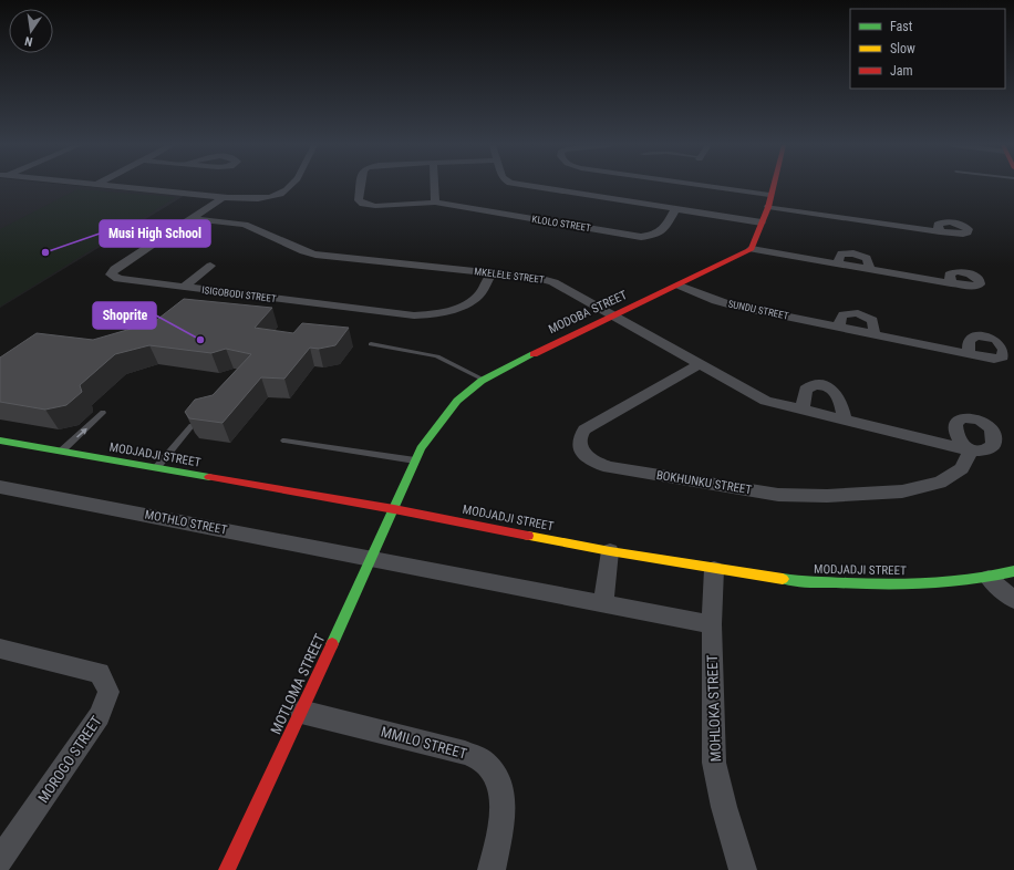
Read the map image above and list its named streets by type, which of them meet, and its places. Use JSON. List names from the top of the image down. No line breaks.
{"streets":{"street":["KLOLO STREET","MKELELE STREET","ISIGOBODI STREET","SUNDU STREET","MODOBA STREET","MODJADJI STREET","BOKHUNKU STREET","MOTHLO STREET","MOTLOMA STREET","MOHLOKA STREET","MMILO STREET","MOROGO STREET"]},"crossings":[["MKELELE STREET","ISIGOBODI STREET"],["MKELELE STREET","MODOBA STREET"],["MKELELE STREET","BOKHUNKU STREET"],["SUNDU STREET","MODOBA STREET"],["MODOBA STREET","MODJADJI STREET"],["MODOBA STREET","MOTLOMA STREET"],["MODJADJI STREET","MOTLOMA STREET"],["MODJADJI STREET","MOHLOKA STREET"],["MOTHLO STREET","MOTLOMA STREET"],["MOTHLO STREET","MOHLOKA STREET"],["MOTLOMA STREET","MMILO STREET"]],"places":["Musi High School","Shoprite"],"legend":["Fast","Slow","Jam"],"north":"bottom"}
